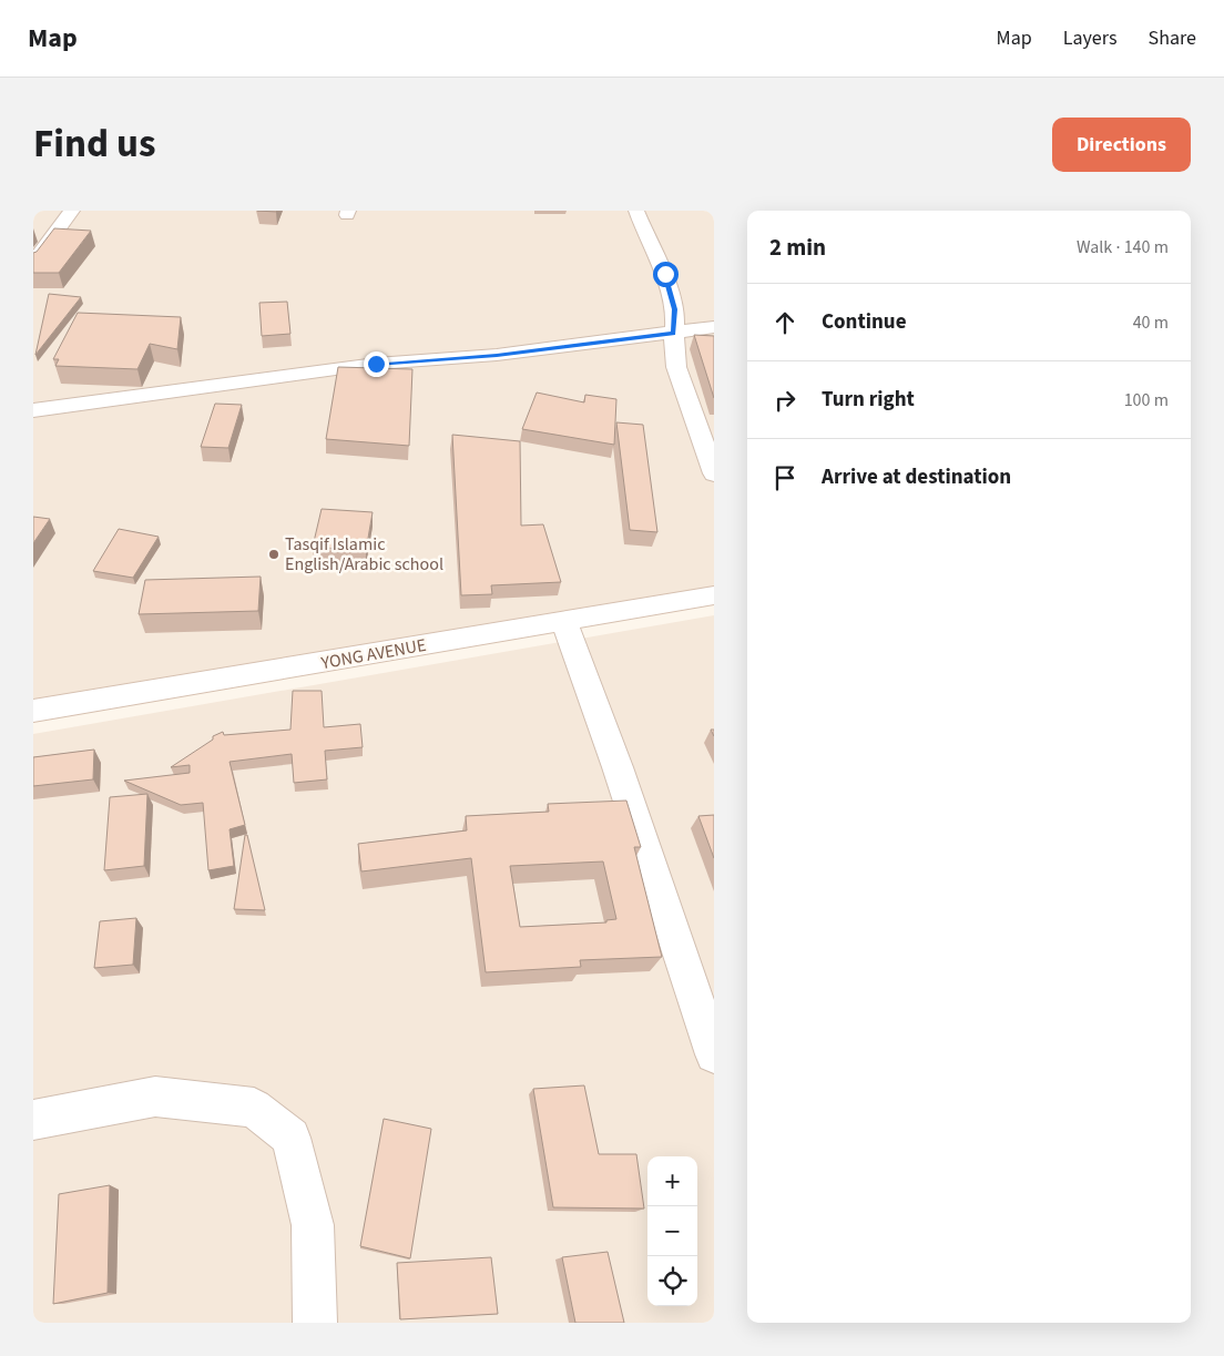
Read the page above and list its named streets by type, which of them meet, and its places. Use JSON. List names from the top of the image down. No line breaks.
{"streets":{"street":["YONG AVENUE"]},"places":["Tasqif Islamic English/Arabic school"],"page":{"header":"Map","nav":["Map","Layers","Share"],"title":"Find us","buttons":"Directions","heading":["2 min","Walk · 140 m"],"list":[["Continue","40 m"],["Turn right","100 m"],"Arrive at destination"],"map_buttons":["+","−"]}}
